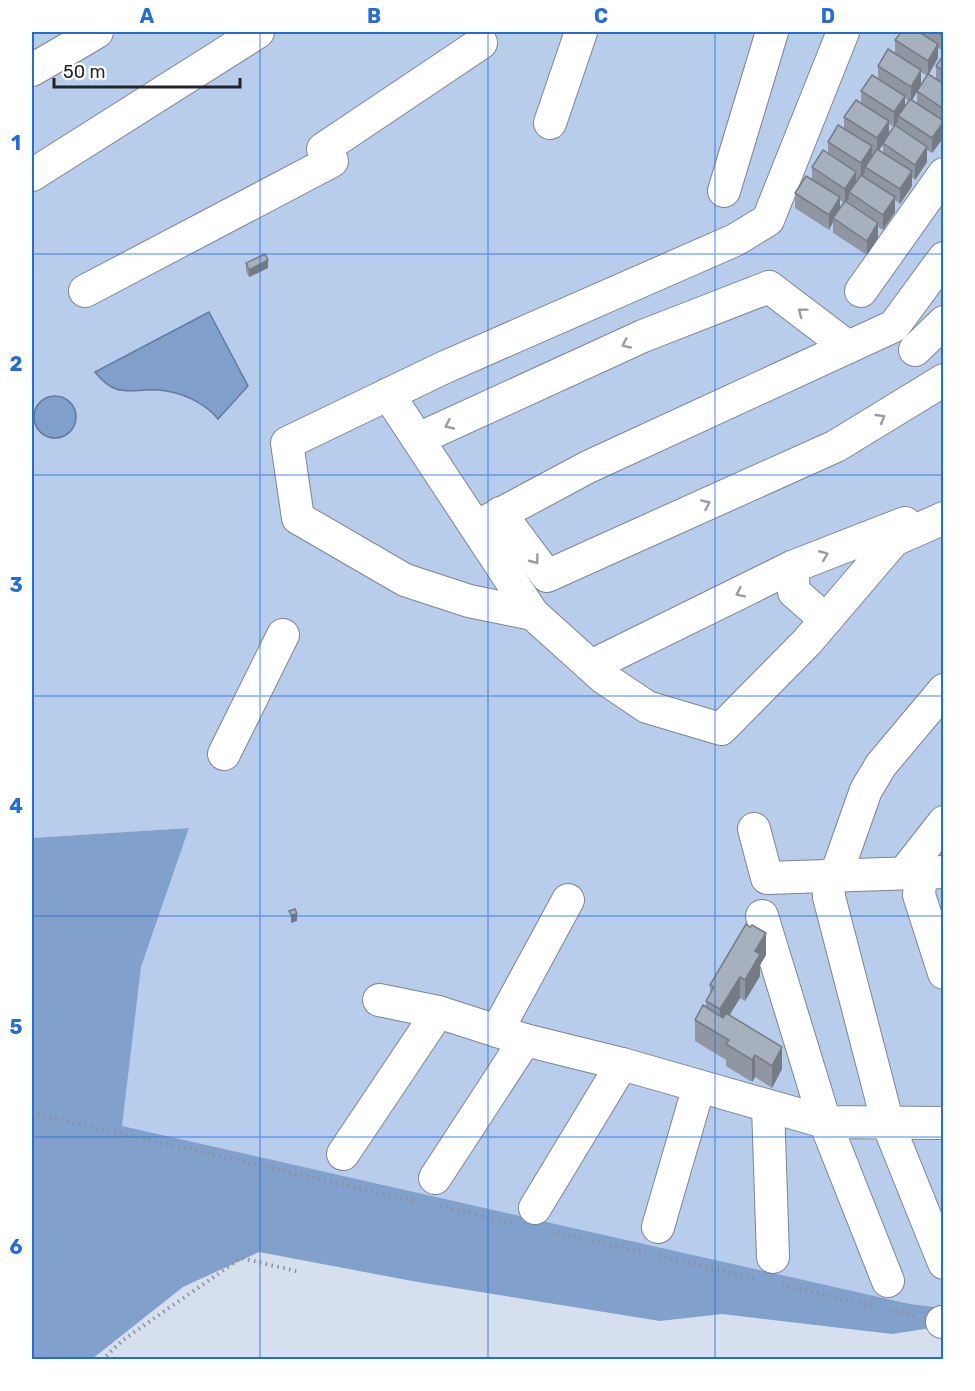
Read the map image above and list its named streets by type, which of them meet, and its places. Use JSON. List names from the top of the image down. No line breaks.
{"scale_bar":"50 m","grid":{"columns":["A","B","C","D"],"rows":["1","2","3","4","5","6"]}}
